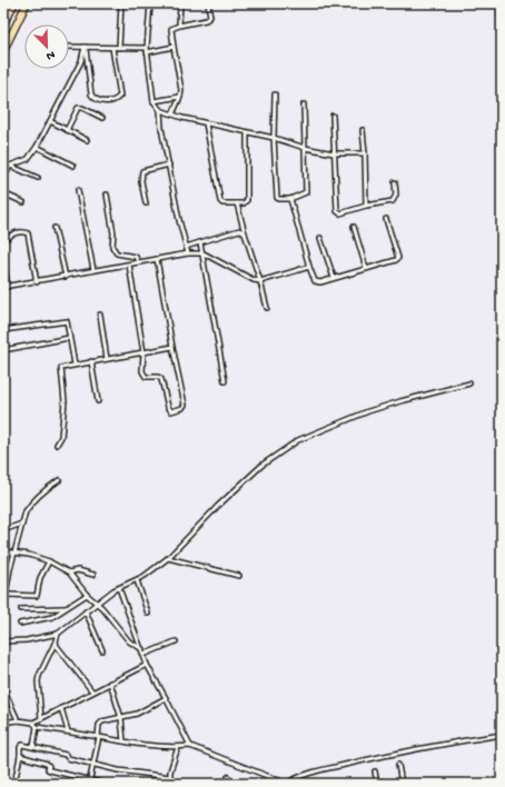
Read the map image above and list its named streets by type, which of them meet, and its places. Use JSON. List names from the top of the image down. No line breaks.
{"north":"bottom right"}
